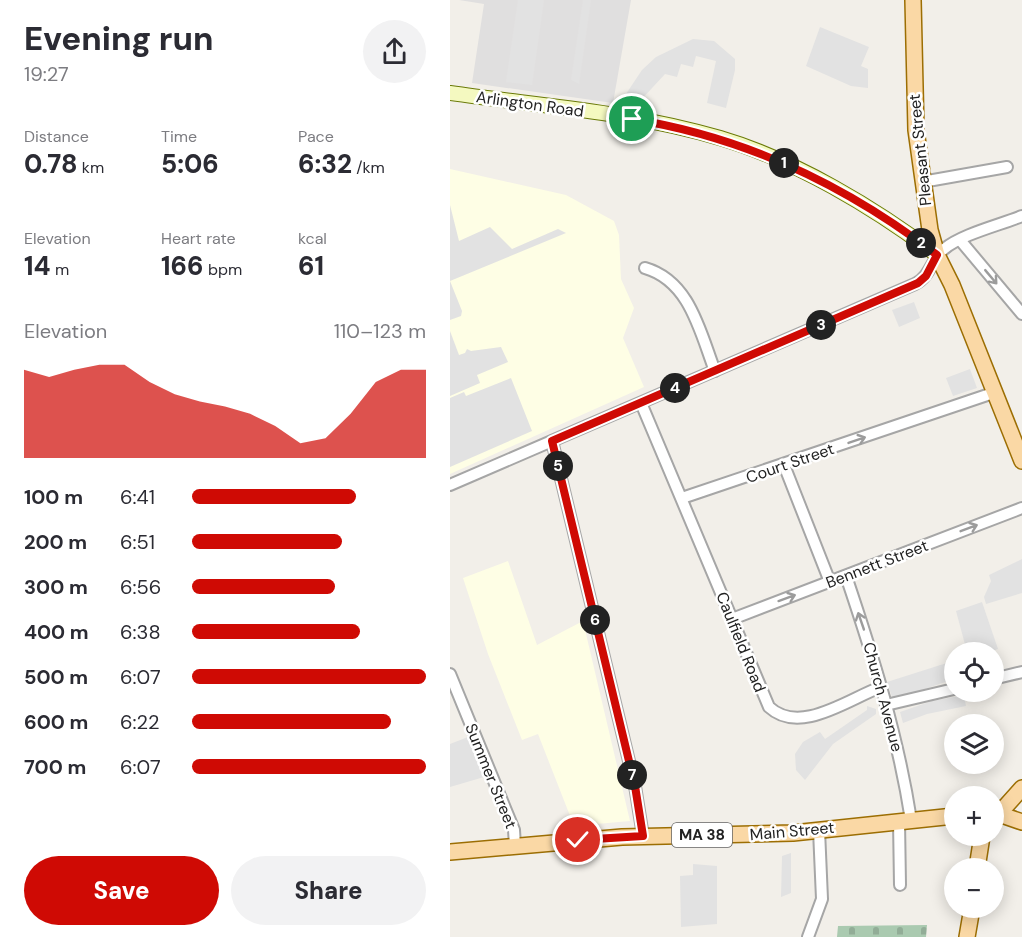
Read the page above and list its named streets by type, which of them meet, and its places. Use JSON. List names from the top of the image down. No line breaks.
{"streets":{"main road":["Pleasant Street","Main Street","MA 38"],"street":["Arlington Road","Court Street","Bennett Street","Caulfield Road","Church Avenue","Summer Street"]},"crossings":[["Arlington Road","Pleasant Street"],["Pleasant Street","Court Street"],["Court Street","Caulfield Road"],["Bennett Street","Caulfield Road"],["Bennett Street","Church Avenue"],["Caulfield Road","Church Avenue"],["Church Avenue","Main Street"],["Summer Street","Main Street"]],"one_way":["Court Street","Bennett Street","Church Avenue"],"page":{"heading":["Evening run","19:27"],"stats":[["Distance","0.78 km"],["Time","5:06"],["Pace","6:32 /km"],["Elevation","14 m"],["Heart rate","166 bpm"],["kcal","61"]],"pins":["1","2","3","4","5","6","7"],"chart":["Elevation","110–123 m"],"list":[{"name":"100 m","note":"6:41"},{"name":"200 m","note":"6:51"},{"name":"300 m","note":"6:56"},{"name":"400 m","note":"6:38"},{"name":"500 m","note":"6:07"},{"name":"600 m","note":"6:22"},{"name":"700 m","note":"6:07"}],"map_buttons":["+","−"],"buttons":["Save","Share"]}}
